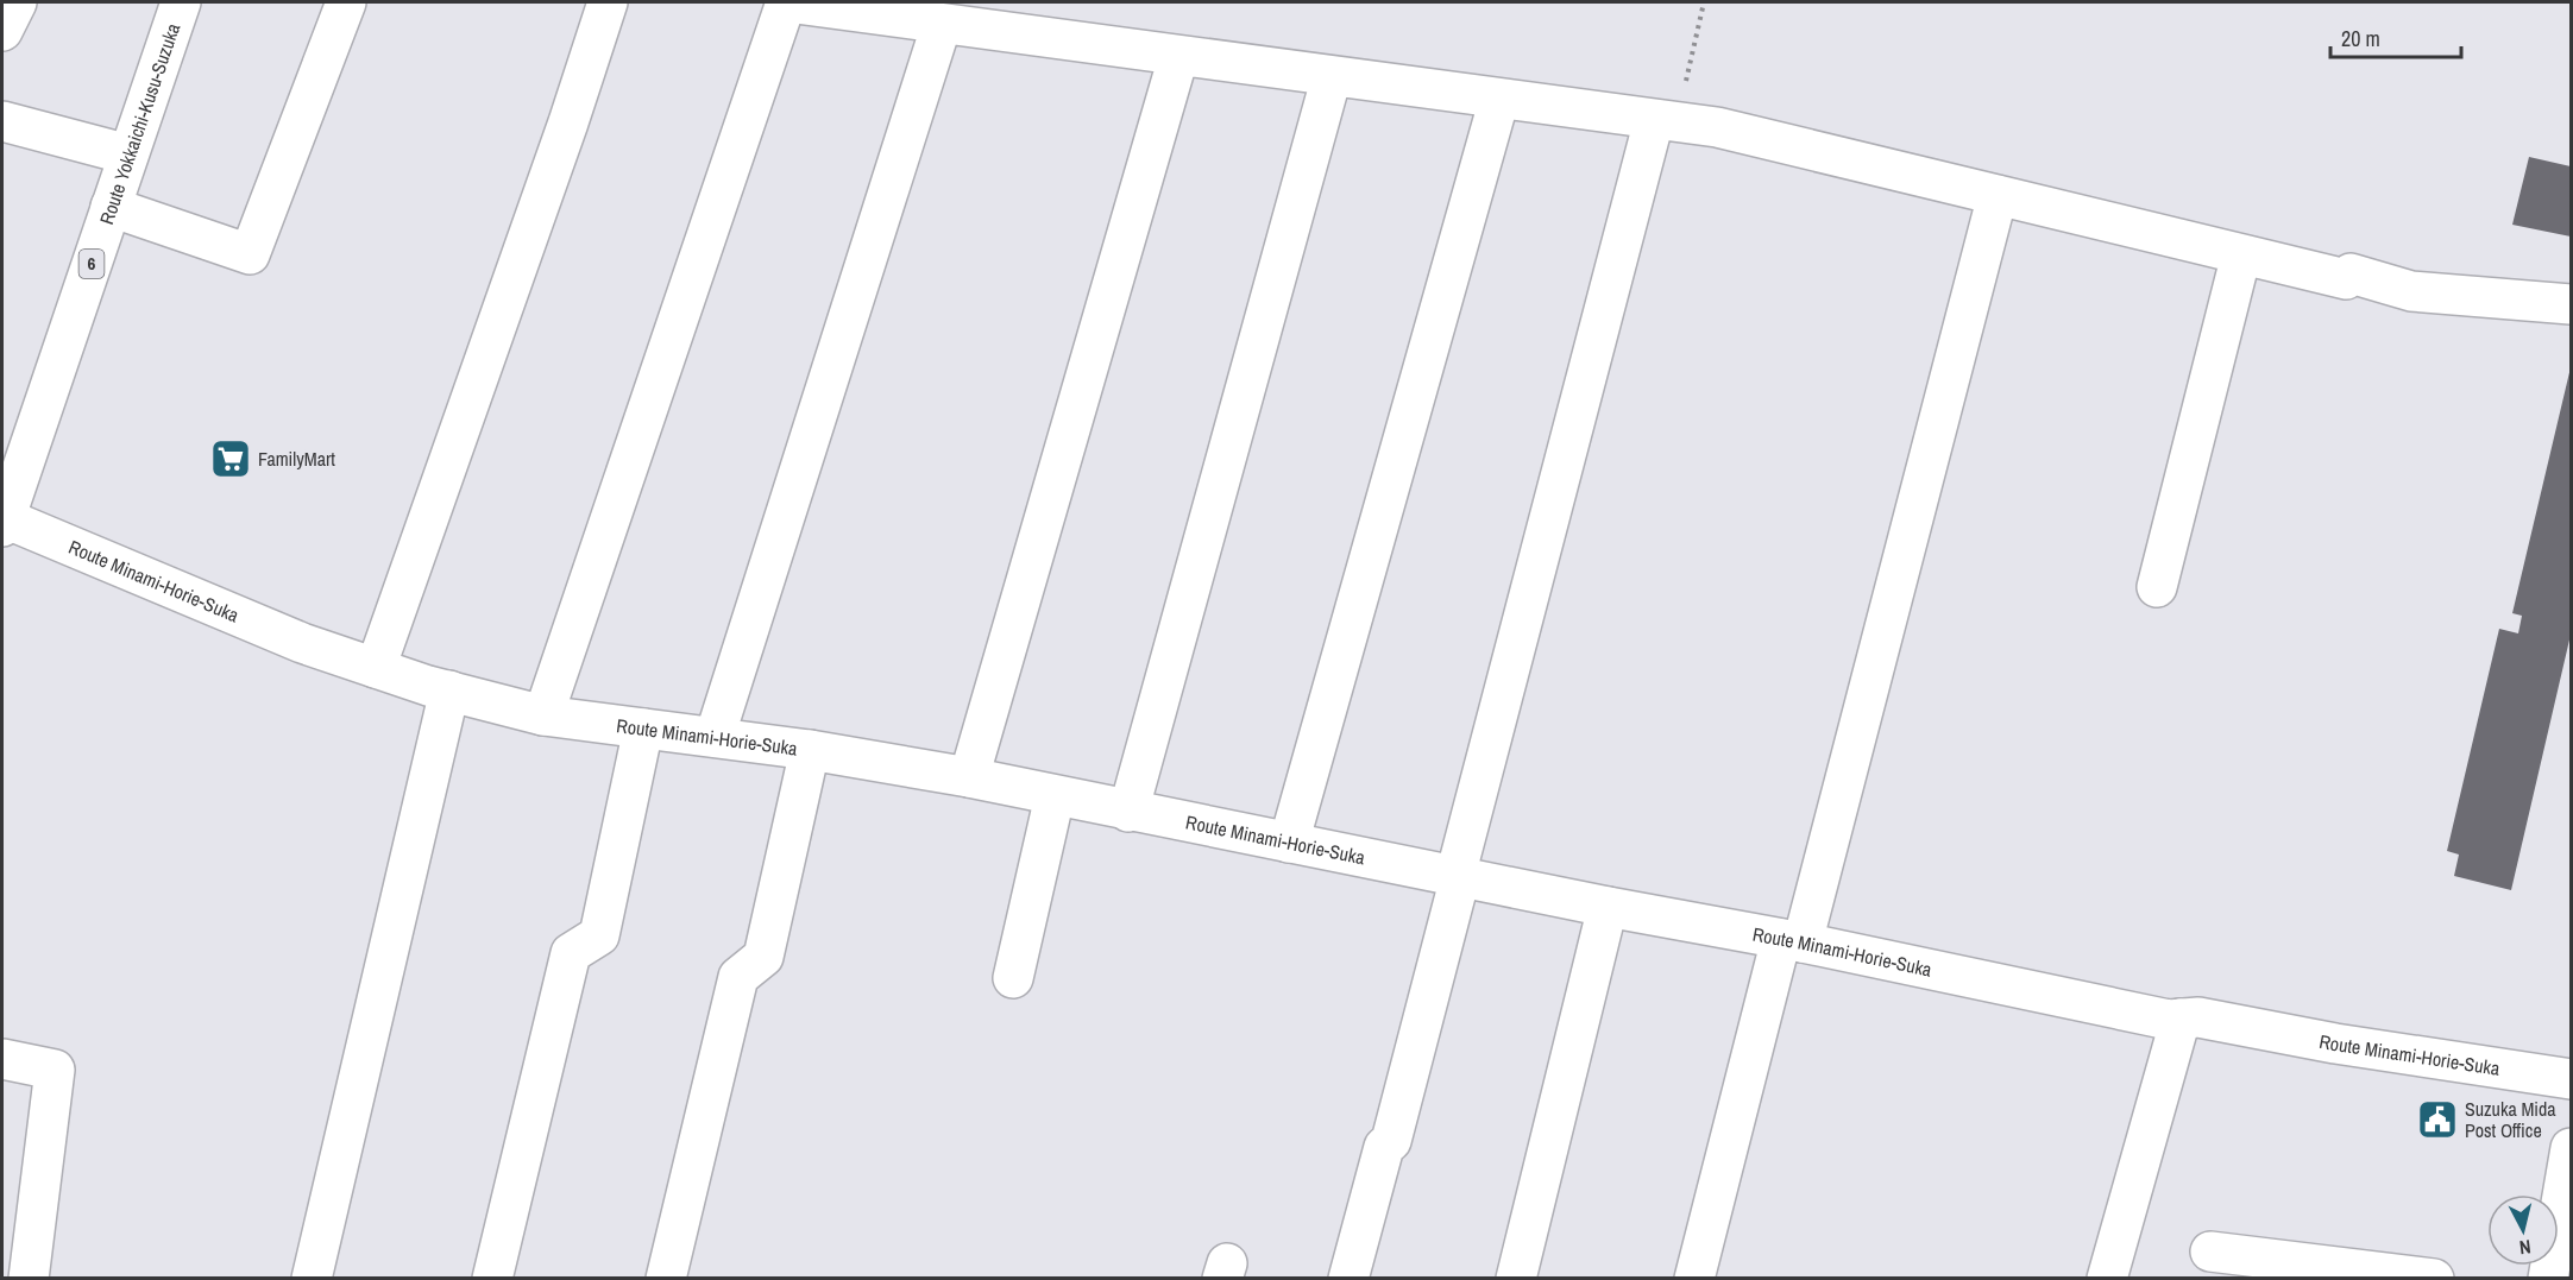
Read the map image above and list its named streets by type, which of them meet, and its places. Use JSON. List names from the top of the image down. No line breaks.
{"streets":{"street":["Route Yokkaichi-Kusu-Suzuka","6","Route Minami-Horie-Suka"]},"crossings":[["Route Yokkaichi-Kusu-Suzuka","Route Minami-Horie-Suka"]],"places":{"supermarket":["FamilyMart"],"public building":["Suzuka Mida Post Office"]},"scale_bar":"20 m","north":"bottom"}
